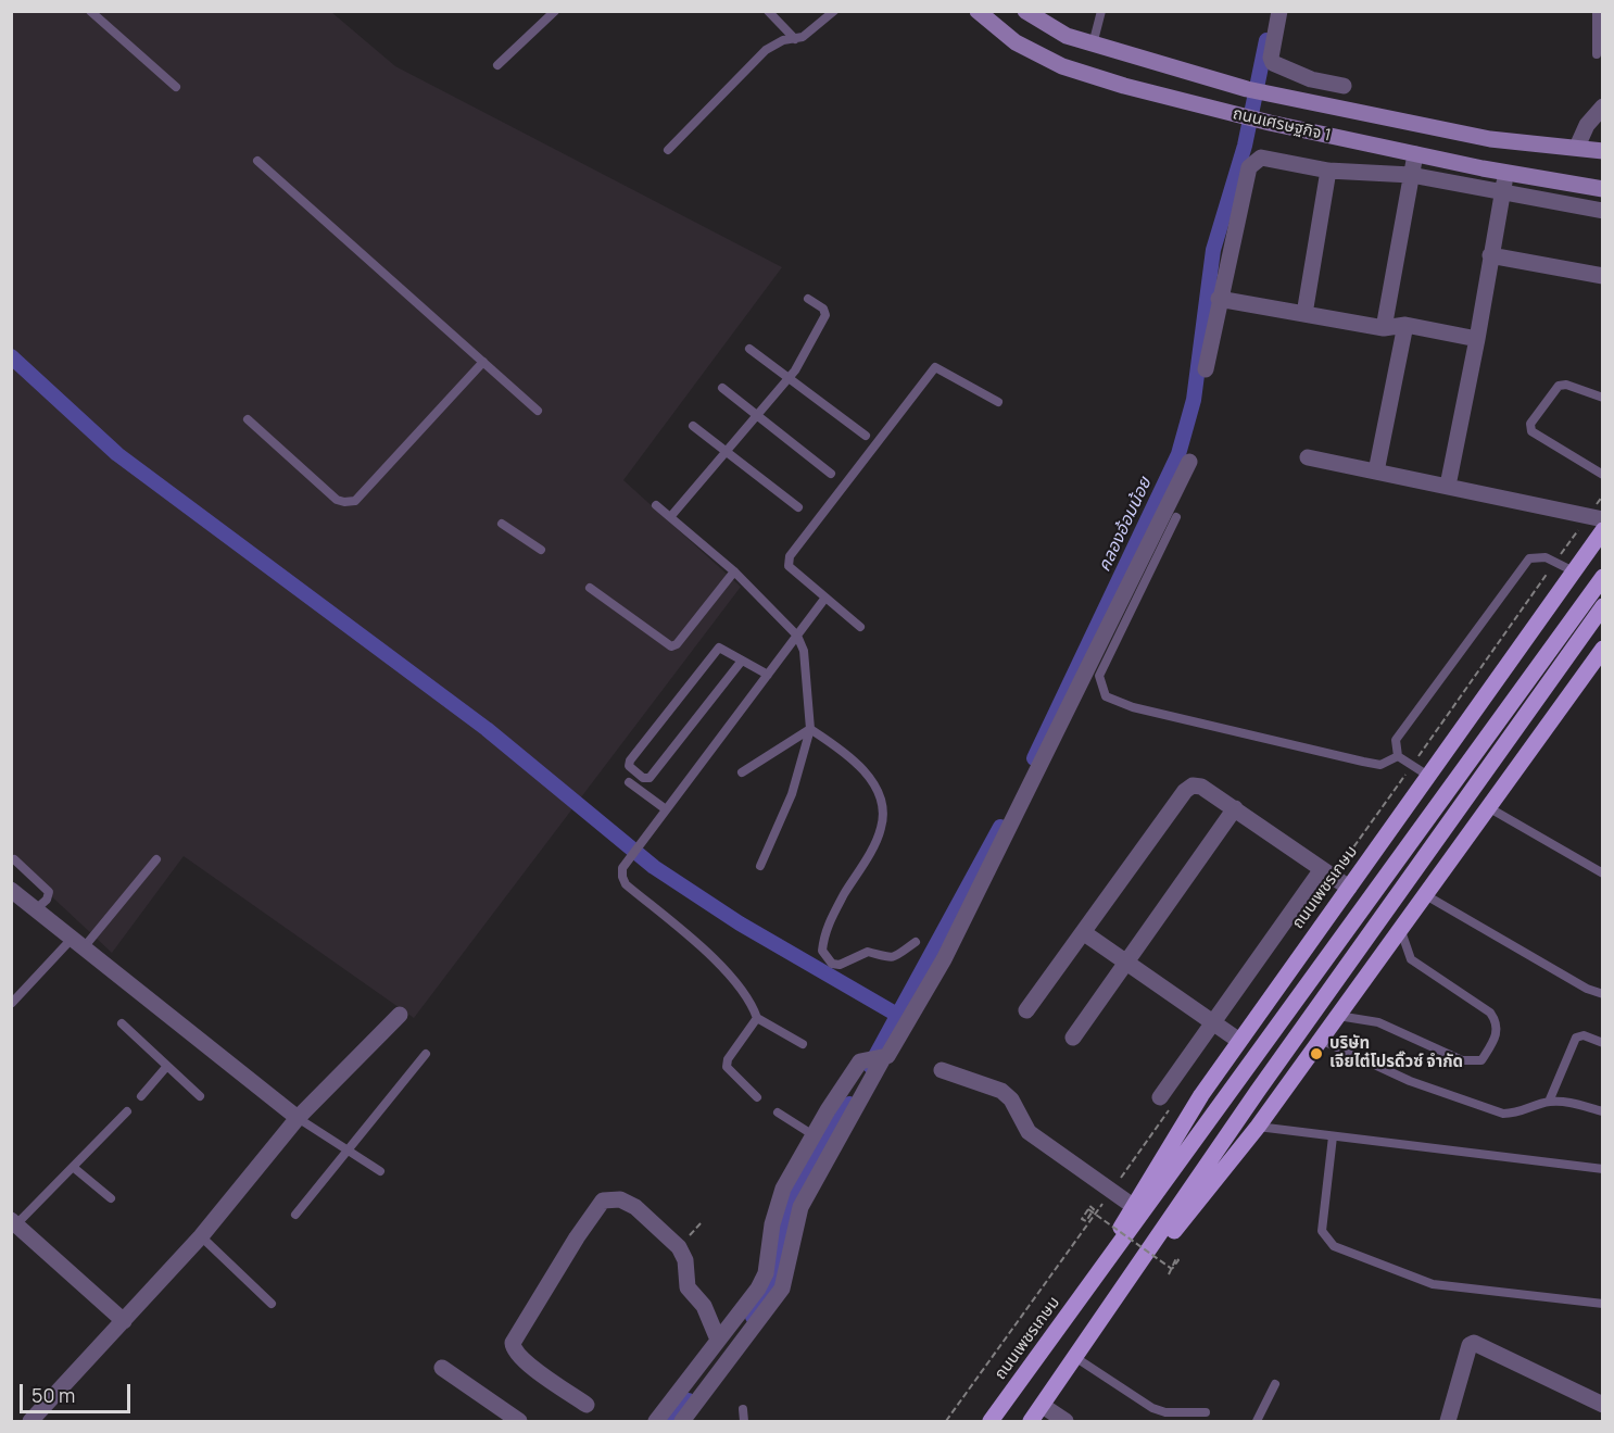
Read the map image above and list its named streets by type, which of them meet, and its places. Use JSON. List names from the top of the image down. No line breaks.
{"streets":{"main road":["ถนนเศรษฐกิจ 1","ถนนเพชรเกษม"]},"water":["คลองอ้อมน้อย"],"places":["บริษัท เจียไต๋โปรดิ๊วซ์ จำกัด"],"scale_bar":"50 m"}
